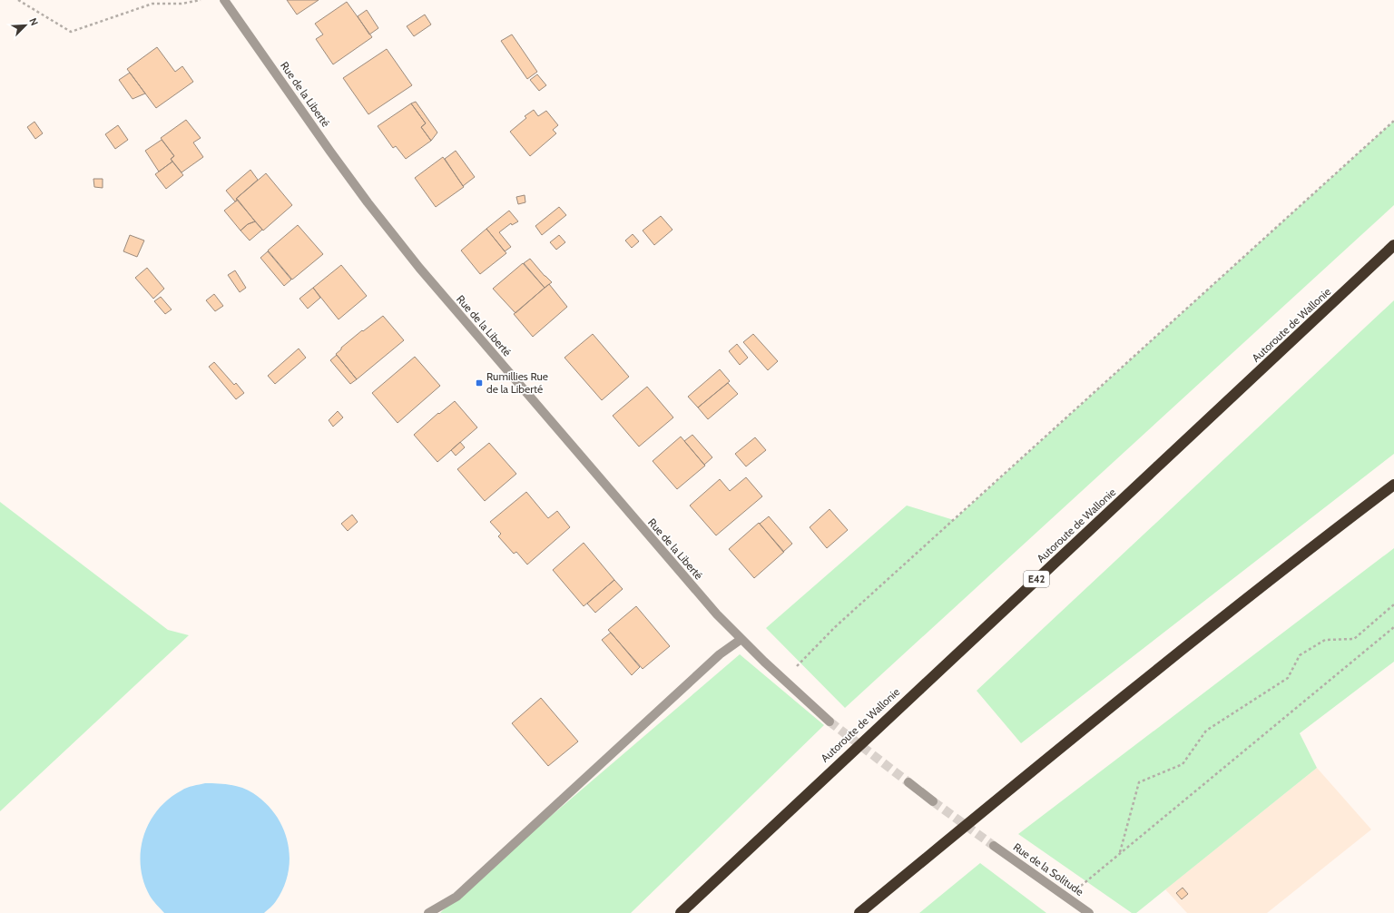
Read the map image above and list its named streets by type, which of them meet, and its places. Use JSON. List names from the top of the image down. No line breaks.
{"streets":{"highway":["Autoroute de Wallonie","E42"],"street":["Rue de la Liberté","Rue de la Solitude"]},"places":{"transit":["Rumillies Rue de la Liberté"]},"north":"top right"}
